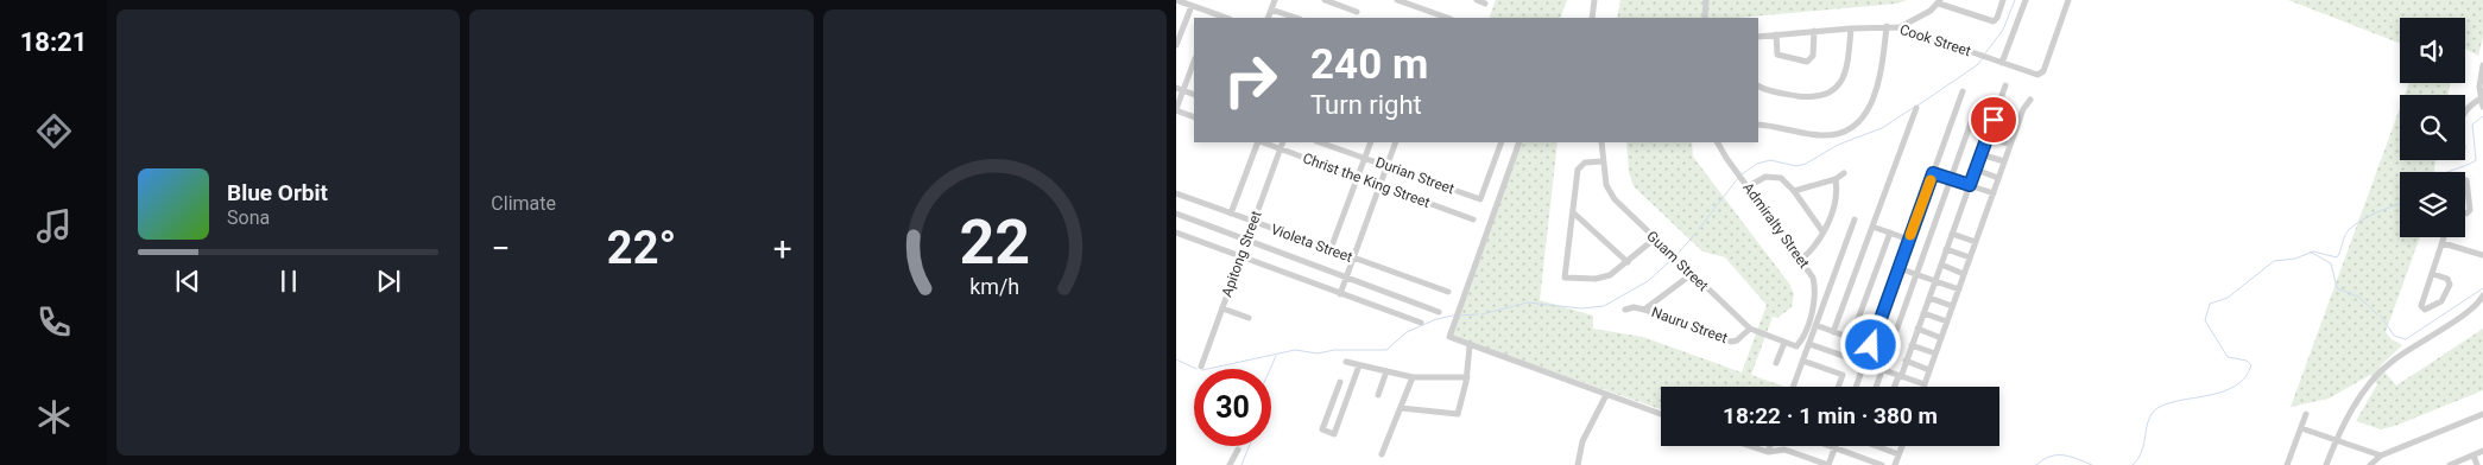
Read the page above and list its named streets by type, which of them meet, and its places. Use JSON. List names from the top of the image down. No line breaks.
{"streets":{"street":["Cook Street","Durian Street","Christ the King Street","Admiralty Street","Violeta Street","Apitong Street","Guam Street","Nauru Street"]},"crossings":[["Christ the King Street","Apitong Street"],["Admiralty Street","Guam Street"],["Violeta Street","Apitong Street"],["Guam Street","Nauru Street"]],"page":{"tabs":"18:21","tile":"Climate","turn":["240 m","Turn right"],"song":["Blue Orbit","Sona"],"heat":["−","22°","+"],"limit":"30","trip":"18:22 · 1 min · 380 m","gauge":["22","km/h"]}}
